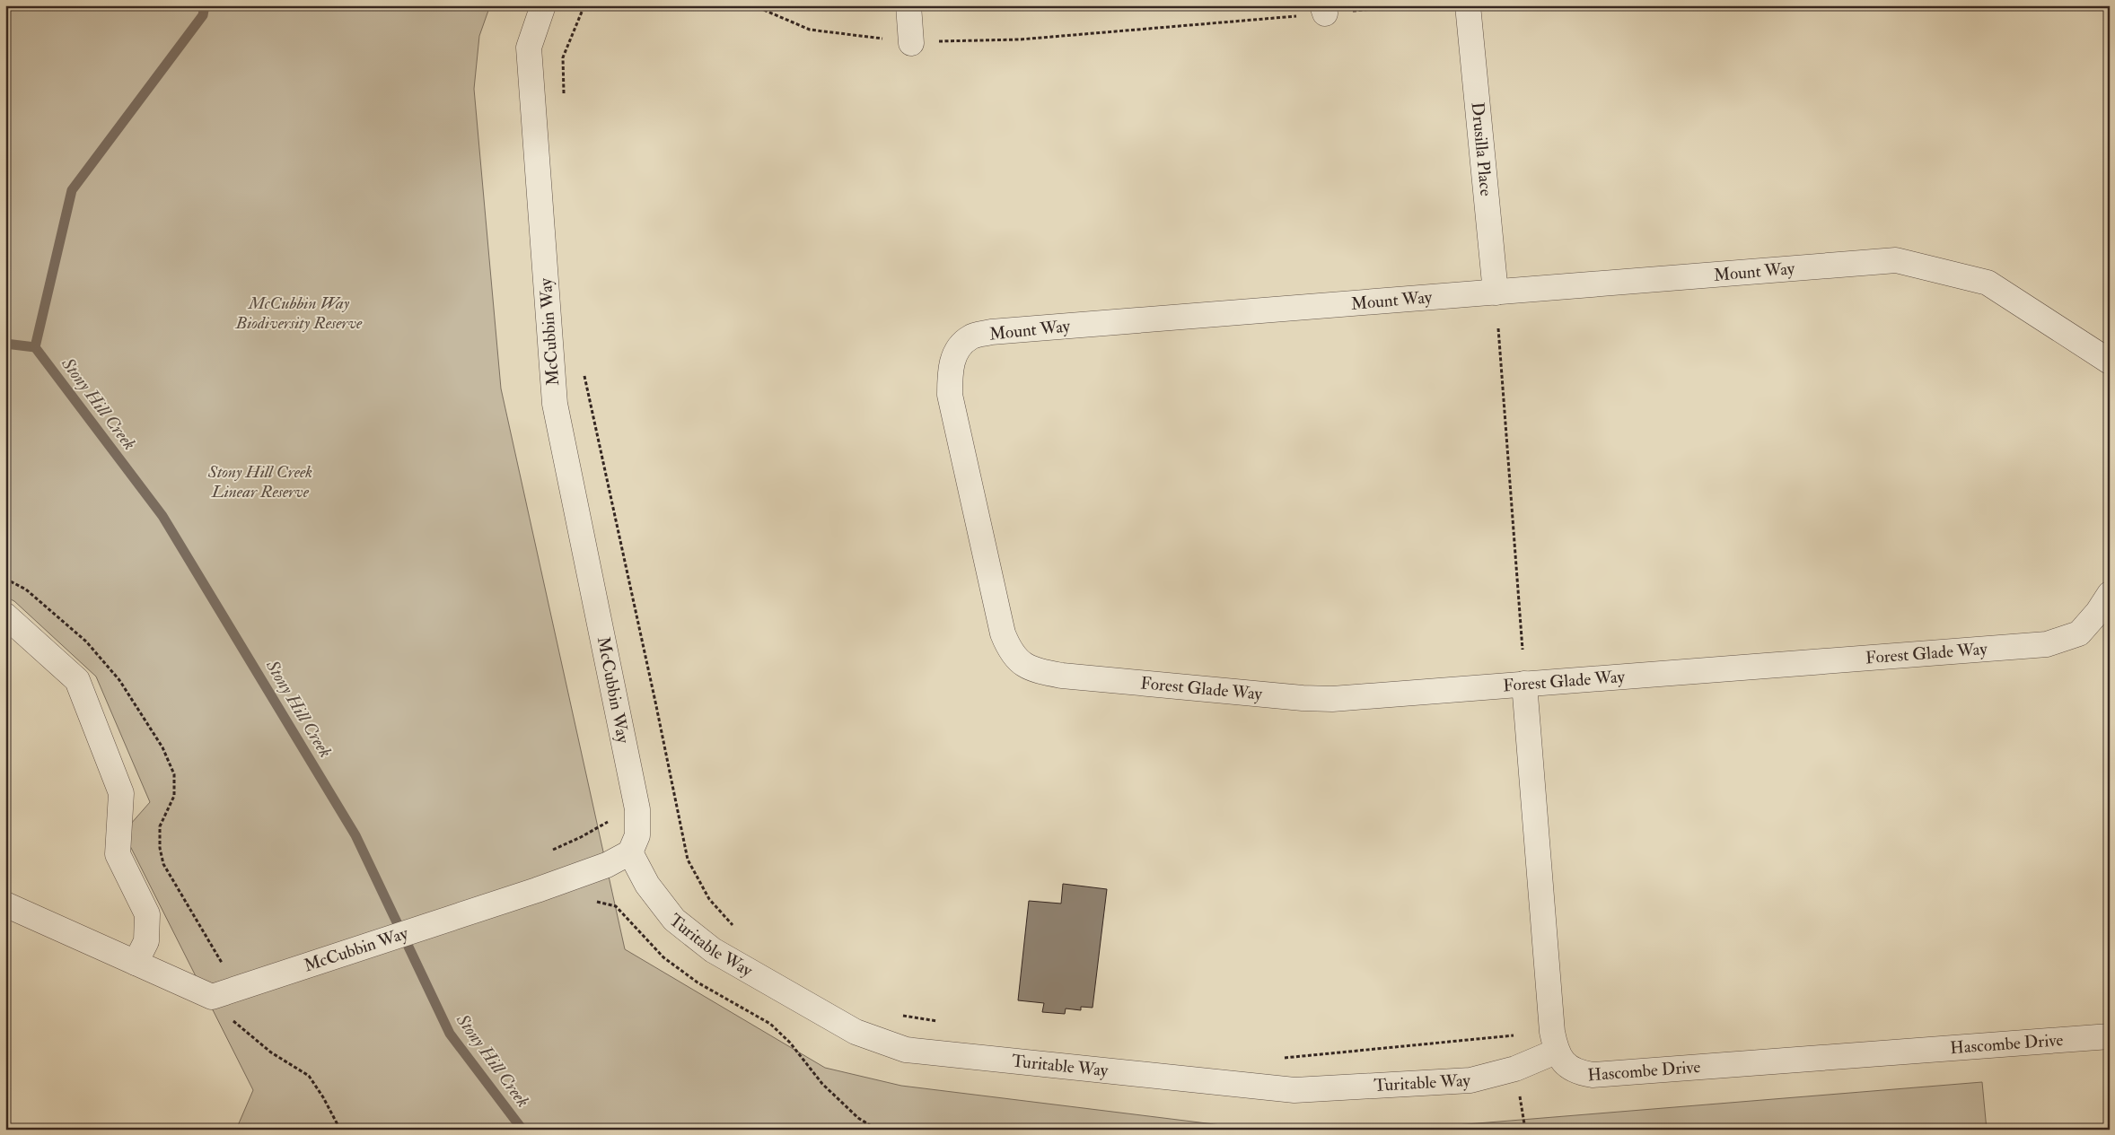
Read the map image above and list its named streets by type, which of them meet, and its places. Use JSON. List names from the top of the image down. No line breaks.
{"streets":{"street":["Drusilla Place","Mount Way","McCubbin Way","Forest Glade Way","Turitable Way","Hascombe Drive"]},"crossings":[["Drusilla Place","Mount Way"],["Mount Way","Forest Glade Way"],["McCubbin Way","Turitable Way"],["Turitable Way","Hascombe Drive"]],"water":["Stony Hill Creek"],"parks":["McCubbin Way Biodiversity Reserve","Stony Hill Creek Linear Reserve"]}
